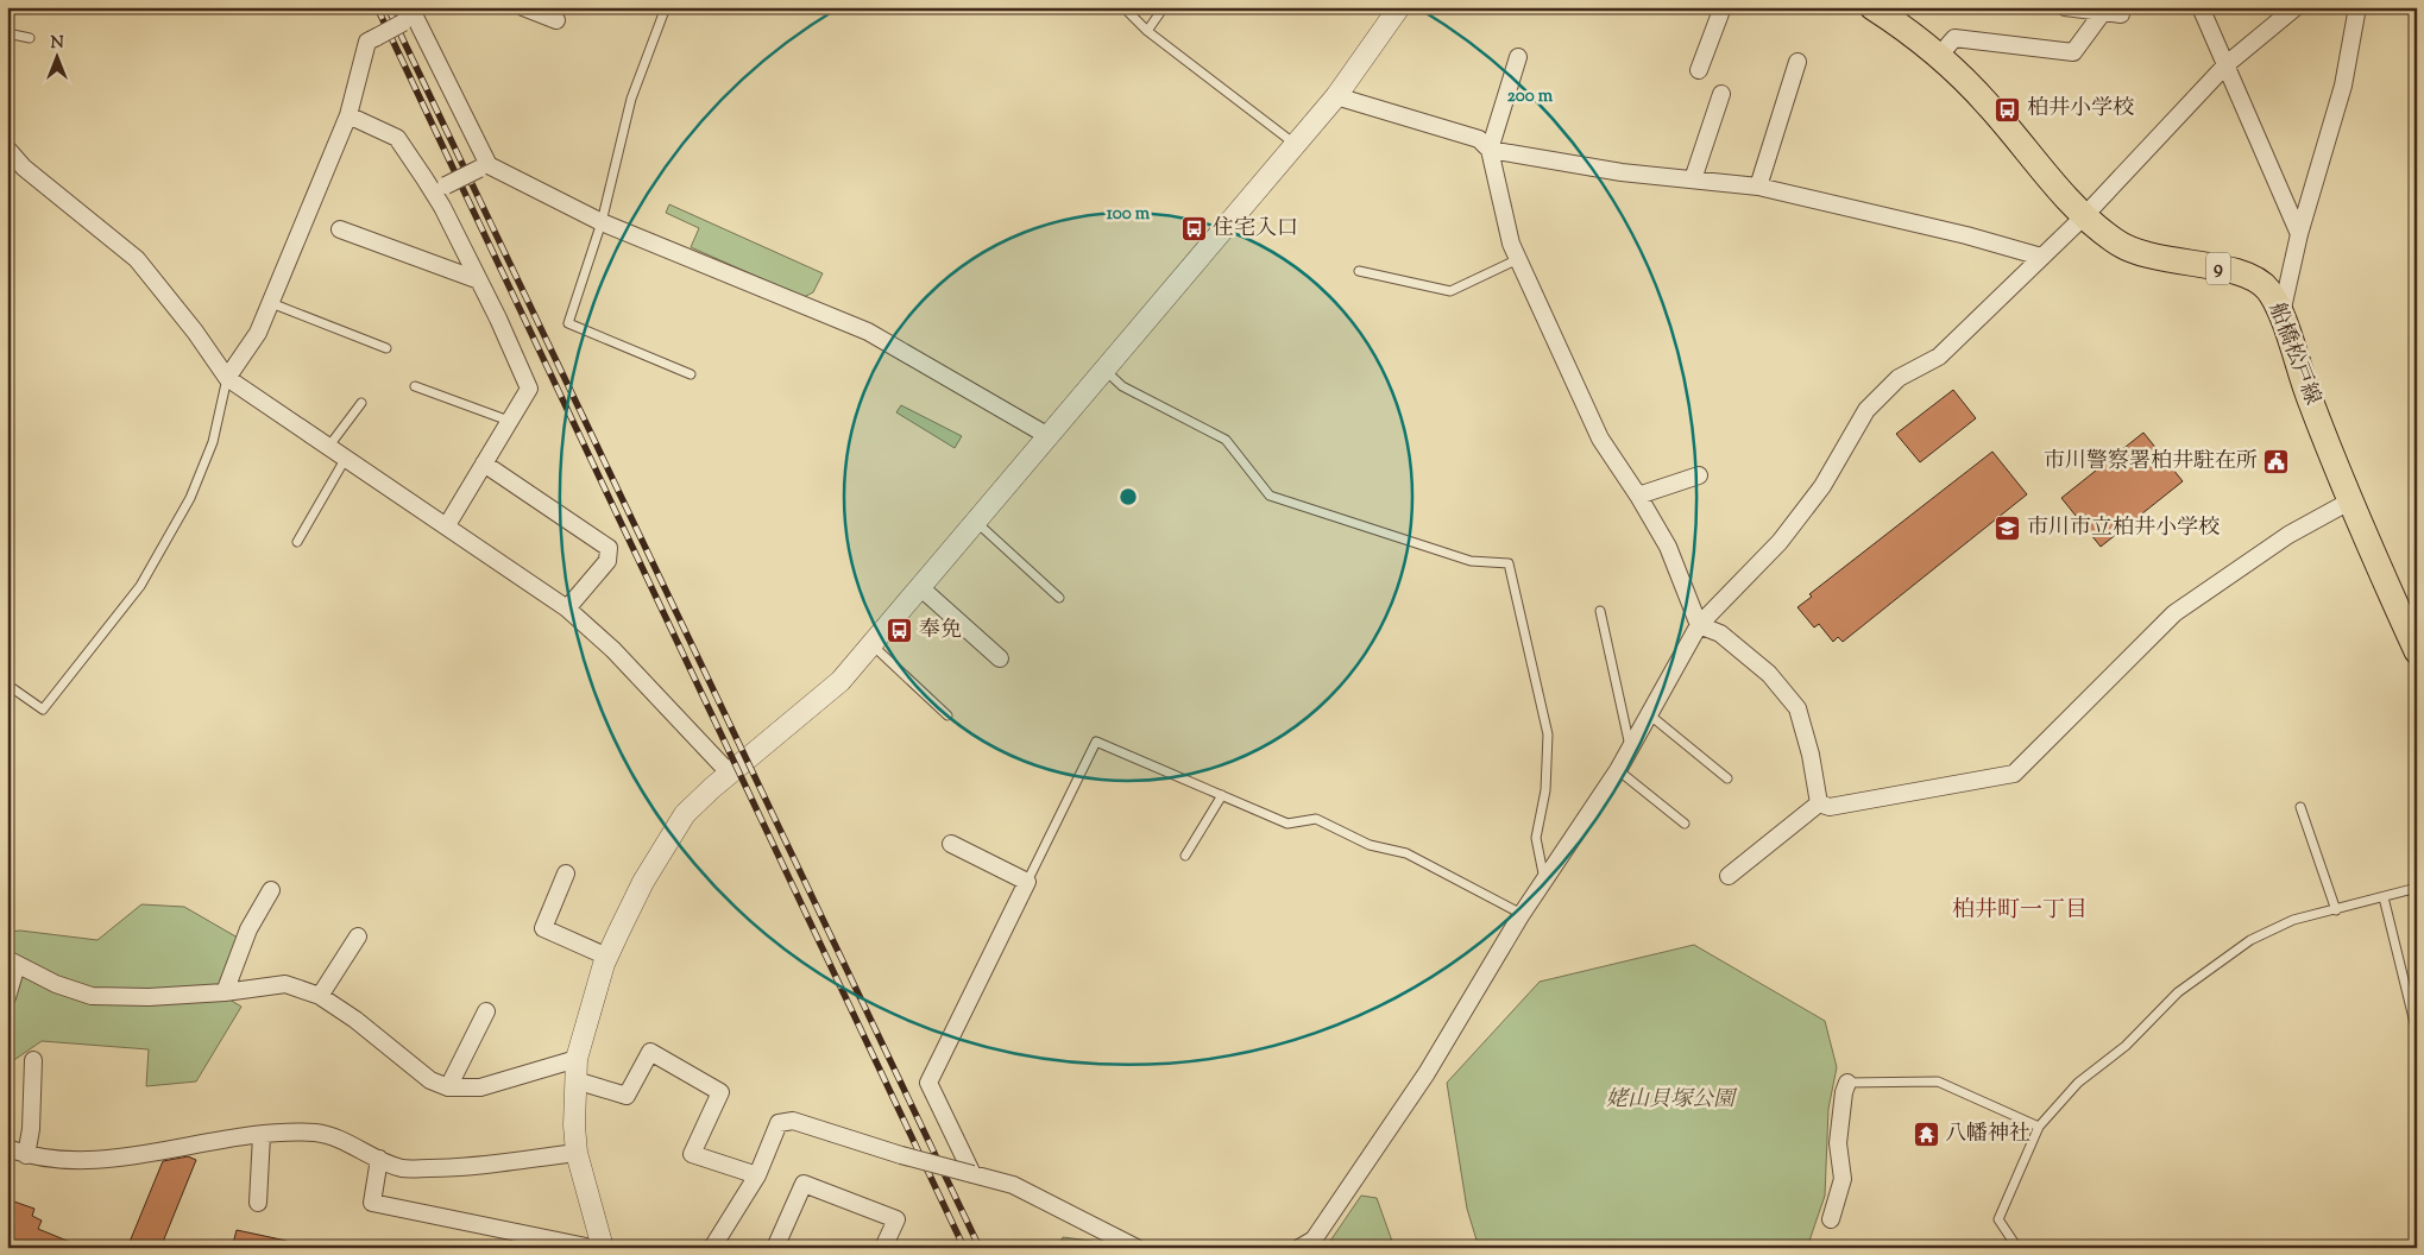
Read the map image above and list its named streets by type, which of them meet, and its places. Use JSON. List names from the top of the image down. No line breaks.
{"streets":{"main road":["9","船橋松戸線"]},"districts":["柏井町一丁目"],"parks":["姥山貝塚公園"],"places":{"bus stop":["柏井小学校","住宅入口","奉免"],"public building":["市川警察署柏井駐在所"],"school or university":["市川市立柏井小学校"],"temple":["八幡神社"]},"north":"top","rings":["200 m","100 m"]}
